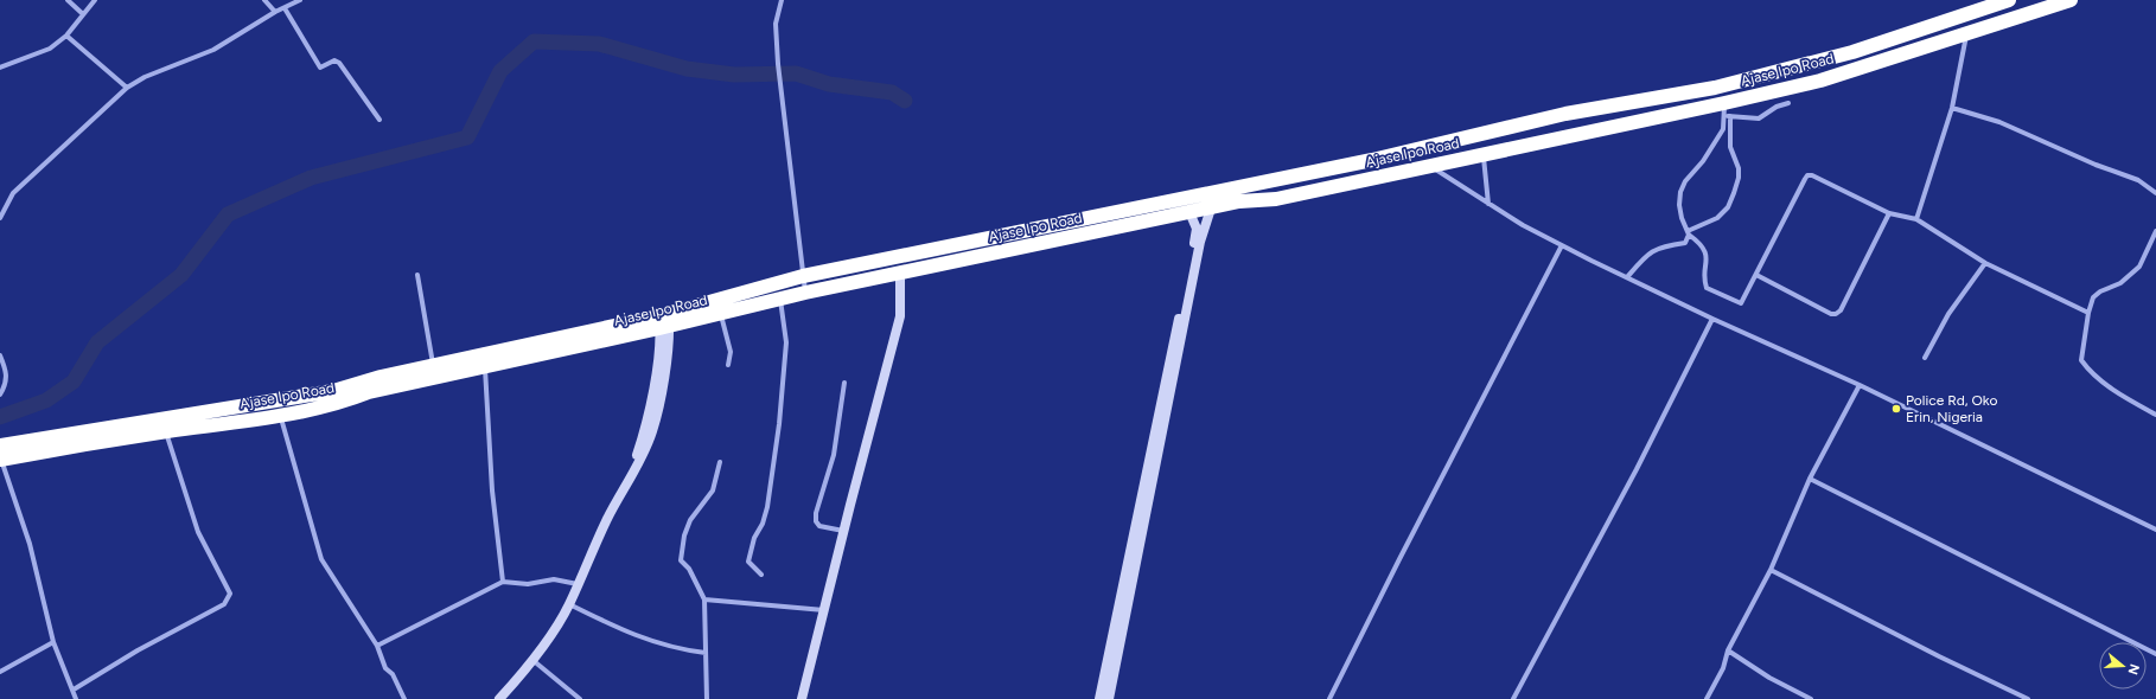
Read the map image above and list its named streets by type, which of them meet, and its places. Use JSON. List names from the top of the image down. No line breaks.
{"streets":{"highway":["Ajase Ipo Road"]},"places":["Police Rd, Oko Erin, Nigeria"],"north":"right"}
